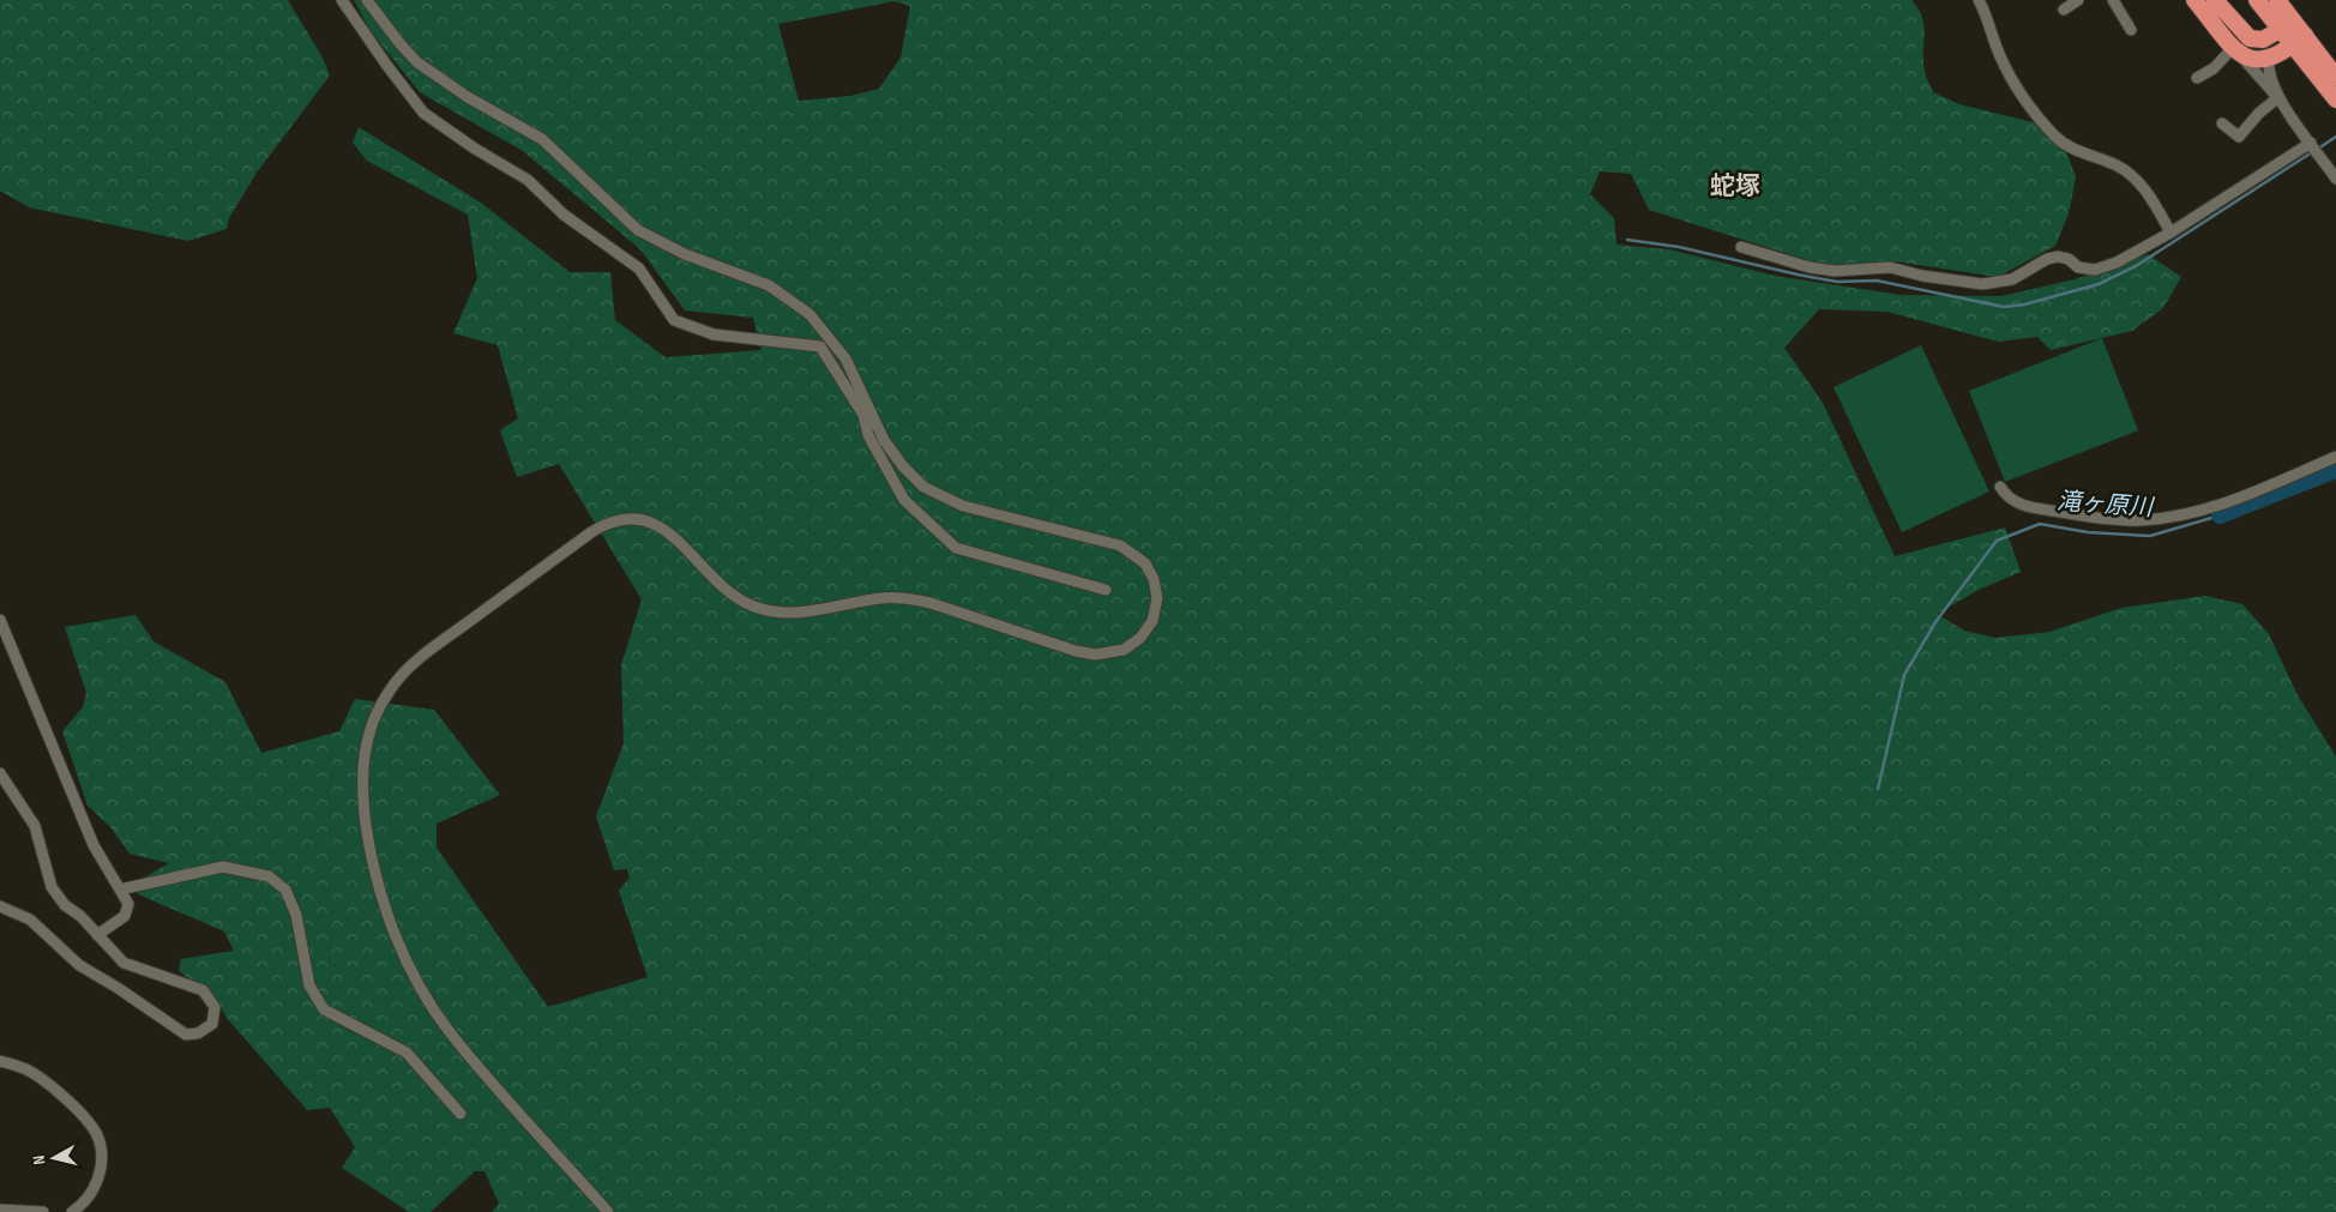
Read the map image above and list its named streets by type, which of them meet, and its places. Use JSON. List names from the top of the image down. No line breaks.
{"districts":["蛇塚"],"water":["滝ヶ原川"],"north":"left"}
